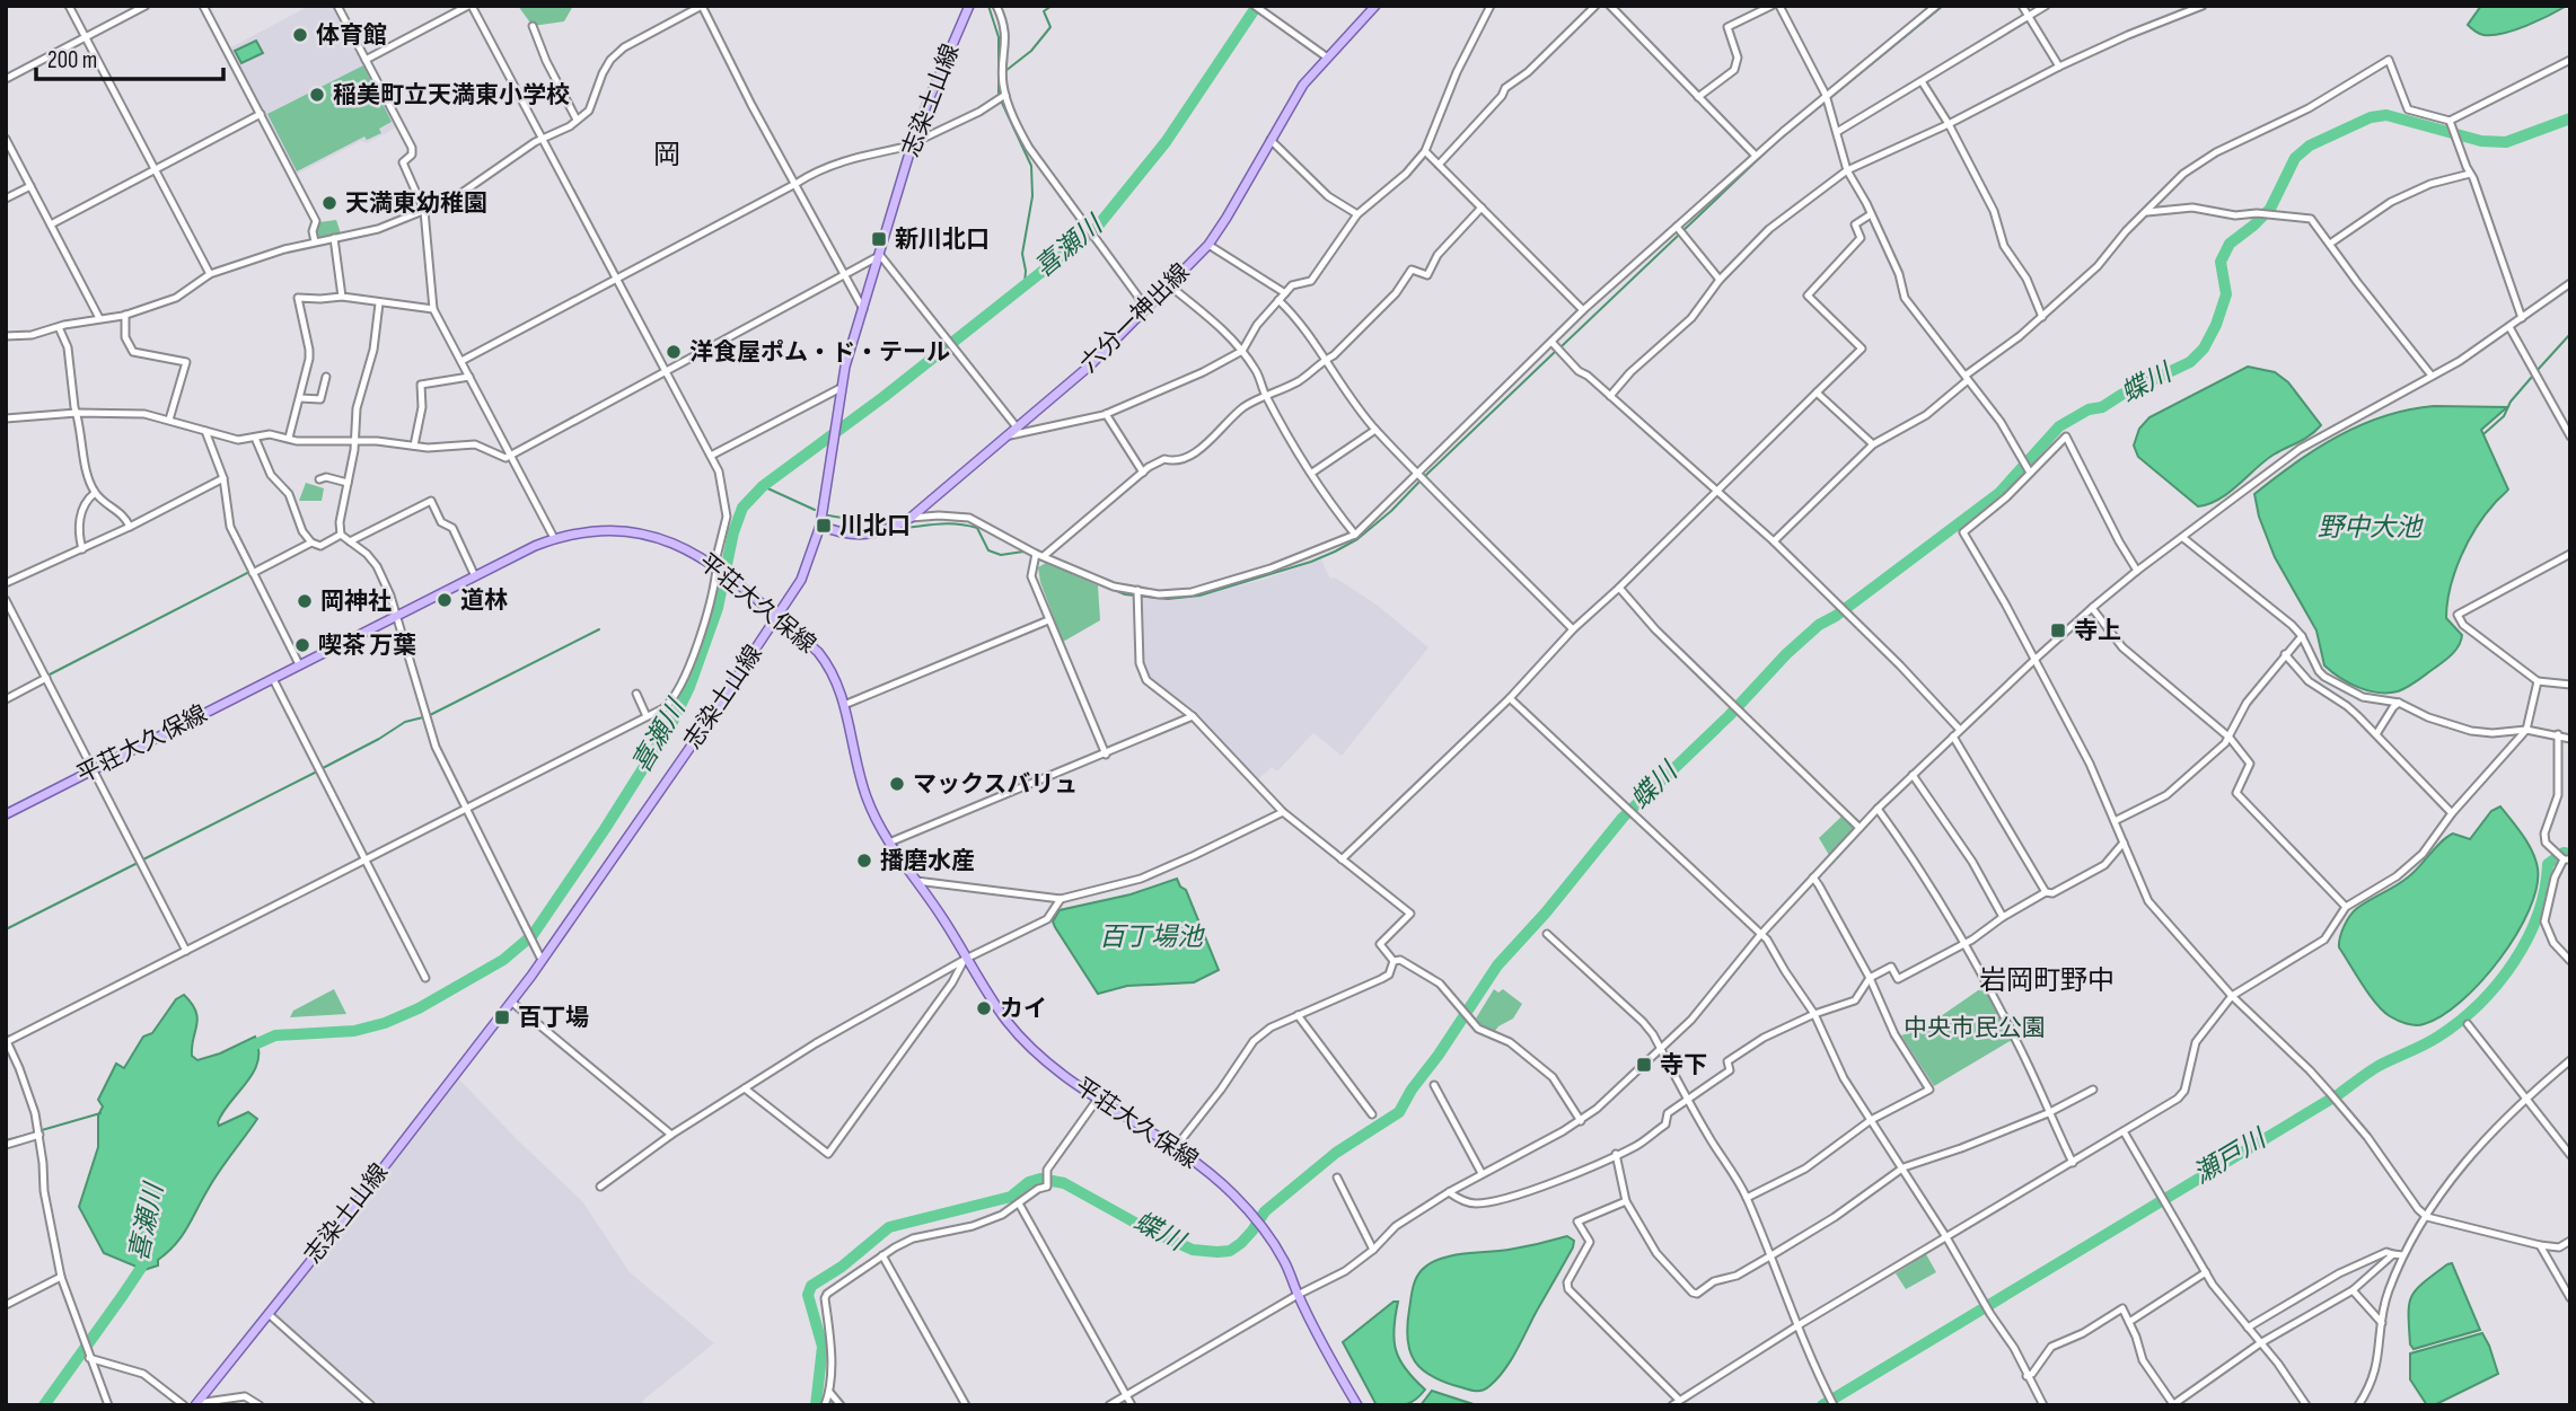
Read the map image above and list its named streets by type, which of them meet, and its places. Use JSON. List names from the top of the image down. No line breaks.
{"streets":{"main road":["志染土山線","六分一神出線","平荘大久保線"]},"crossings":[["志染土山線","六分一神出線"],["志染土山線","平荘大久保線"]],"districts":["岡","岩岡町野中"],"water":["喜瀬川","蝶川","野中大池","百丁場池","瀬戸川"],"parks":["中央市民公園"],"places":{"other":["体育館","稲美町立天満東小学校","天満東幼稚園","洋食屋ポム・ド・テール","道林","岡神社","喫茶 万葉","マックスバリュ","播磨水産","カイ"],"transit":["新川北口","川北口","寺上","百丁場","寺下"]},"scale_bar":"200 m"}
